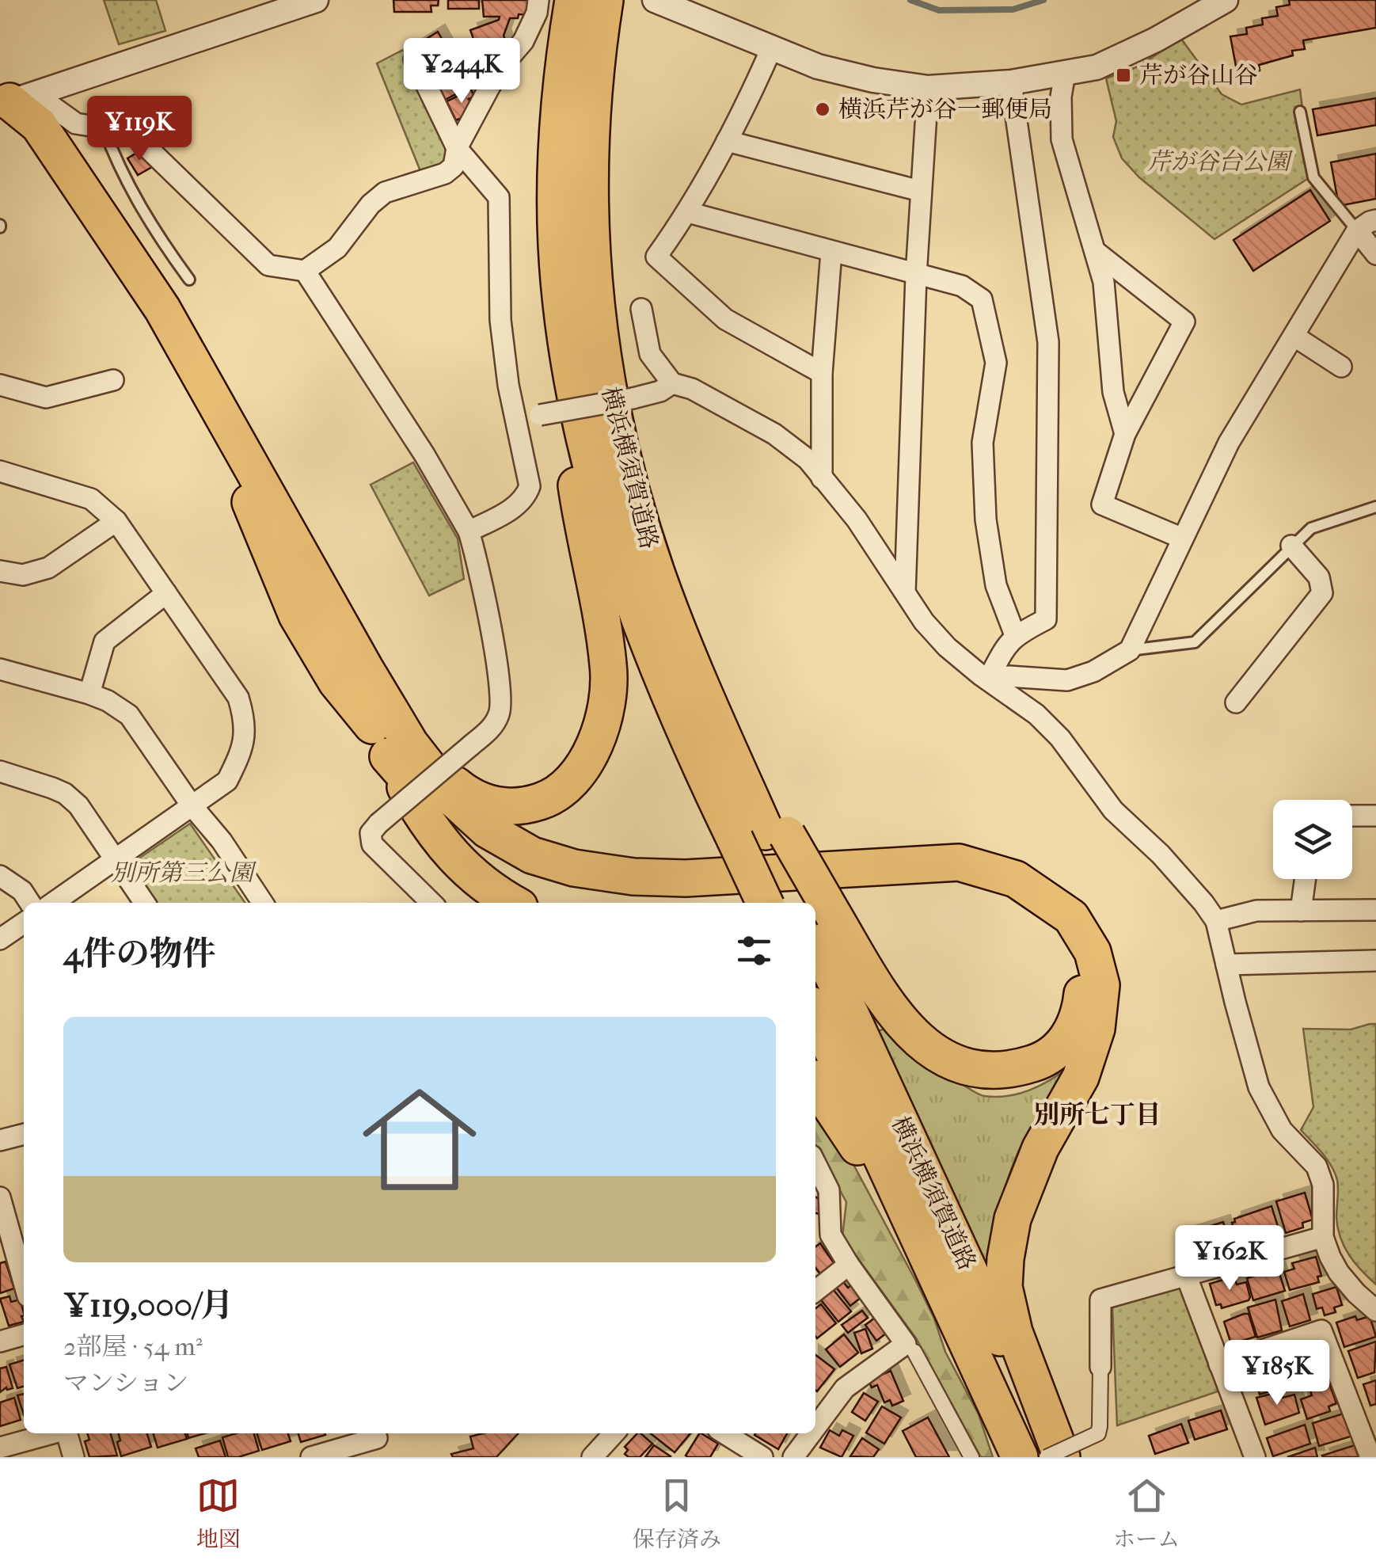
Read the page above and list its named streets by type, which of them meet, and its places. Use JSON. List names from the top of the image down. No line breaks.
{"streets":{"highway":["横浜横須賀道路"]},"districts":["別所七丁目"],"parks":["芹が谷台公園","別所第三公園"],"places":{"transit":["芹が谷山谷"],"other":["横浜芹が谷一郵便局"]},"page":{"price":["¥244K","¥119K","¥162K","¥185K"],"heading":"4件の物件","list":[{"name":"¥119,000/月","note":"2部屋 · 54 m² · マンション"}],"tabs":["地図","保存済み","ホーム"]}}
